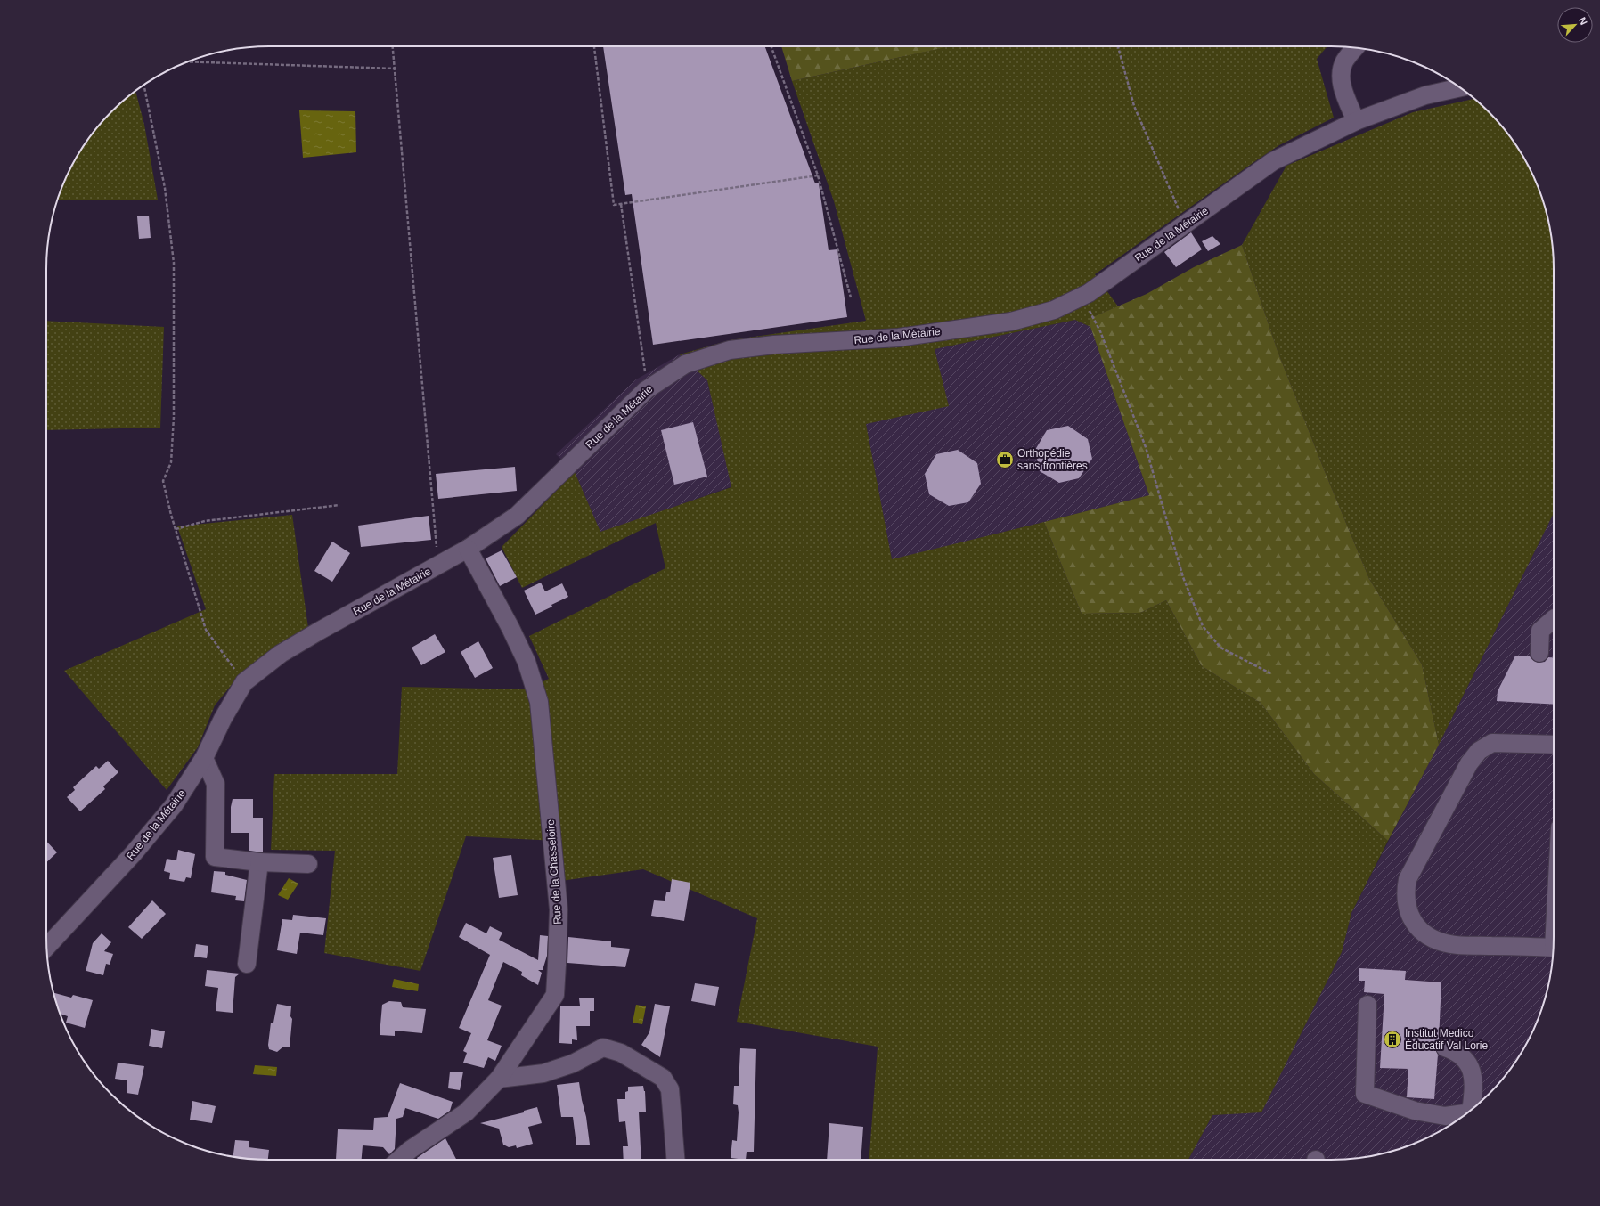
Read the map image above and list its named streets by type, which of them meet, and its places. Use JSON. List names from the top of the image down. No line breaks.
{"streets":{"street":["Rue de la Métairie","Rue de la Chasseloire"]},"crossings":[["Rue de la Métairie","Rue de la Chasseloire"]],"places":{"office":["Orthopédie sans frontières"],"building":["Institut Medico Éducatif Val Lorie"]},"north":"top right"}
